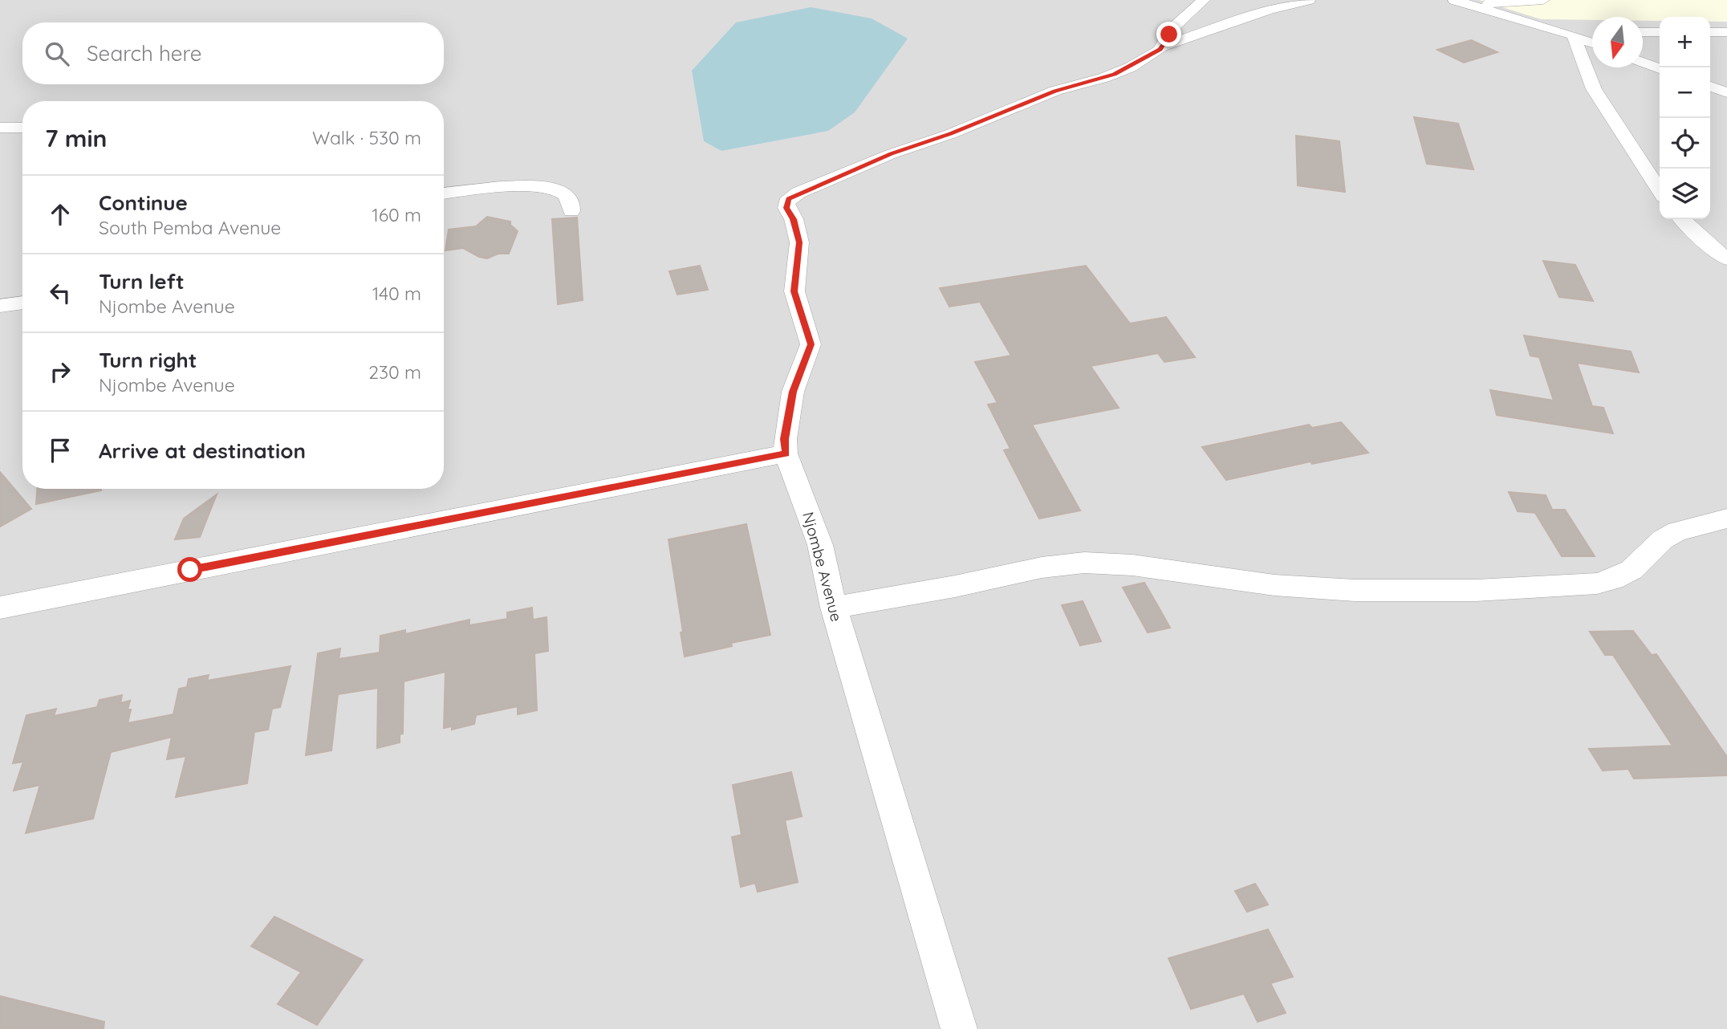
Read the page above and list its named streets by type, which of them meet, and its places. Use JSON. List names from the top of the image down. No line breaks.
{"streets":{"street":["Njombe Avenue"]},"north":"bottom","page":{"map_buttons":["+","−"],"search":"Search here","heading":["7 min","Walk · 530 m"],"list":[["Continue","South Pemba Avenue","160 m"],["Turn left","Njombe Avenue","140 m"],["Turn right","Njombe Avenue","230 m"],"Arrive at destination"]}}
